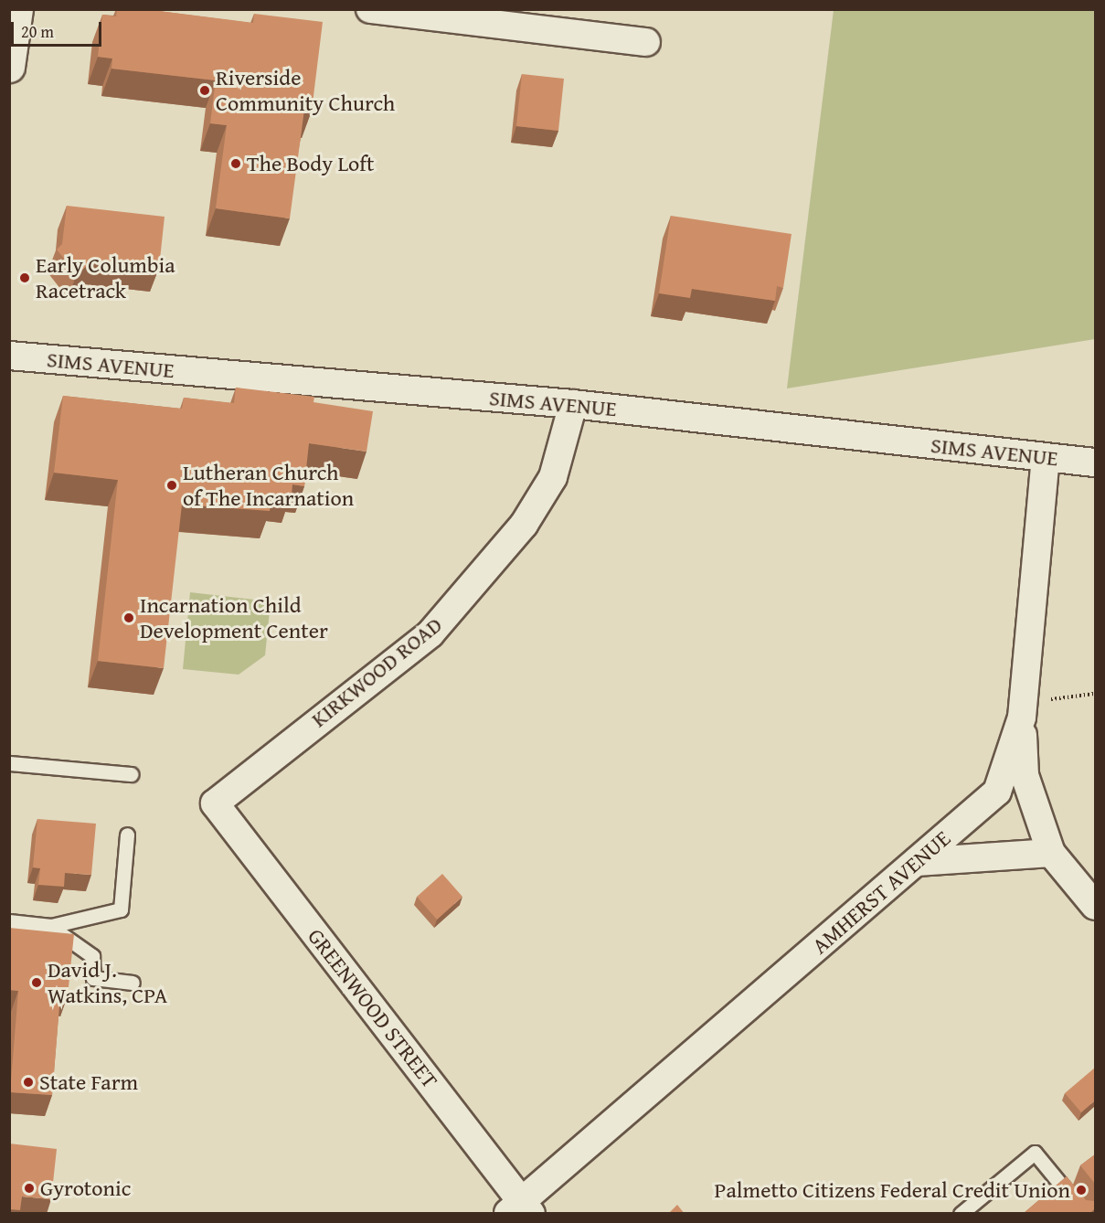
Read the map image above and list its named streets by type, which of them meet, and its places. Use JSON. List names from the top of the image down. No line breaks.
{"streets":{"street":["SIMS AVENUE","KIRKWOOD ROAD","AMHERST AVENUE","GREENWOOD STREET"]},"crossings":[["SIMS AVENUE","KIRKWOOD ROAD"],["SIMS AVENUE","AMHERST AVENUE"],["KIRKWOOD ROAD","GREENWOOD STREET"],["AMHERST AVENUE","GREENWOOD STREET"]],"places":["Riverside Community Church","The Body Loft","Early Columbia Racetrack","Lutheran Church of The Incarnation","Incarnation Child Development Center","David J. Watkins, CPA","State Farm","Gyrotonic","Palmetto Citizens Federal Credit Union"],"scale_bar":"20 m"}
